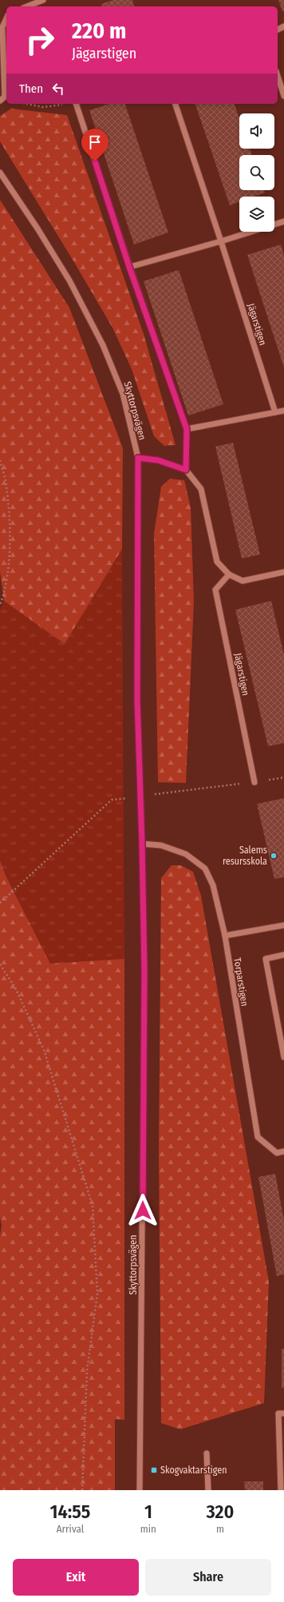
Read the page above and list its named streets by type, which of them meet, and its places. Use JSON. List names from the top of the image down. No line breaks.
{"streets":{"street":["Jägarstigen","Skyttorpsvägen","Torparstigen"]},"crossings":[["Skyttorpsvägen","Torparstigen"]],"places":{"other":["Salems resursskola"],"transit":["Skogvaktarstigen"]},"page":{"turn":["220 m","Jägarstigen"],"then":"Then","eta":["14:55","Arrival","1","min","320","m"],"buttons":["Exit","Share"]}}
